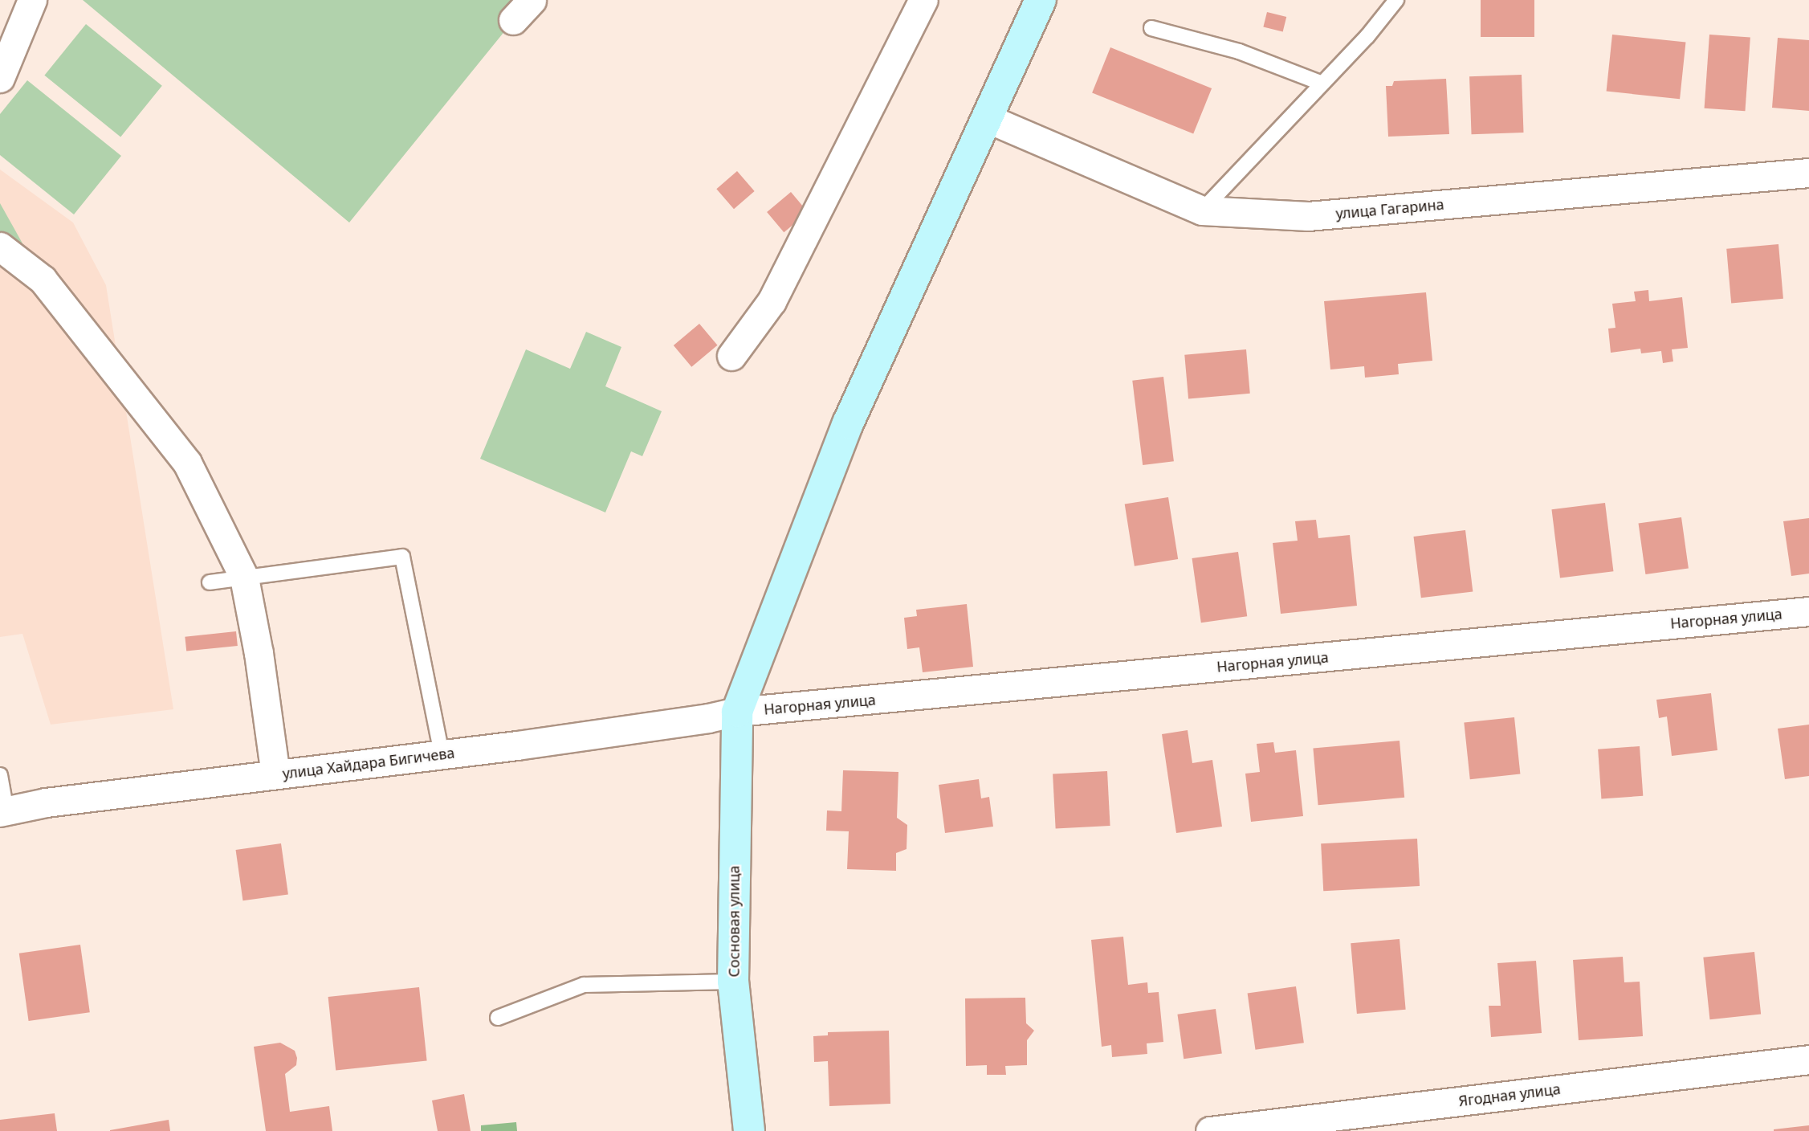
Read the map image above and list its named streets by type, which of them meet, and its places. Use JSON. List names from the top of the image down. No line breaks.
{"streets":{"street":["улица Гагарина","Нагорная улица","улица Хайдара Бигичева","Сосновая улица","Ягодная улица"]},"crossings":[["Нагорная улица","улица Хайдара Бигичева"],["Нагорная улица","Сосновая улица"],["улица Хайдара Бигичева","Сосновая улица"]]}
